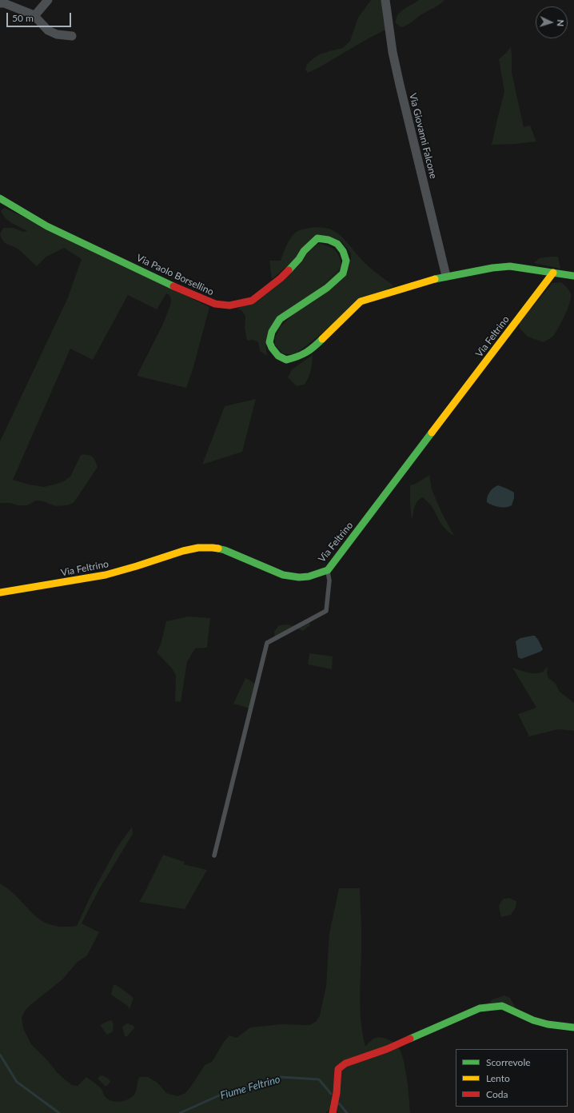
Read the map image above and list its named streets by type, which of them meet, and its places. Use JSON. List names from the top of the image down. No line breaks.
{"streets":{"street":["Via Giovanni Falcone","Via Paolo Borsellino","Via Feltrino"]},"crossings":[["Via Giovanni Falcone","Via Paolo Borsellino"],["Via Paolo Borsellino","Via Feltrino"]],"water":["Fiume Feltrino"],"legend":["Scorrevole","Lento","Coda"],"scale_bar":"50 m","north":"right"}
